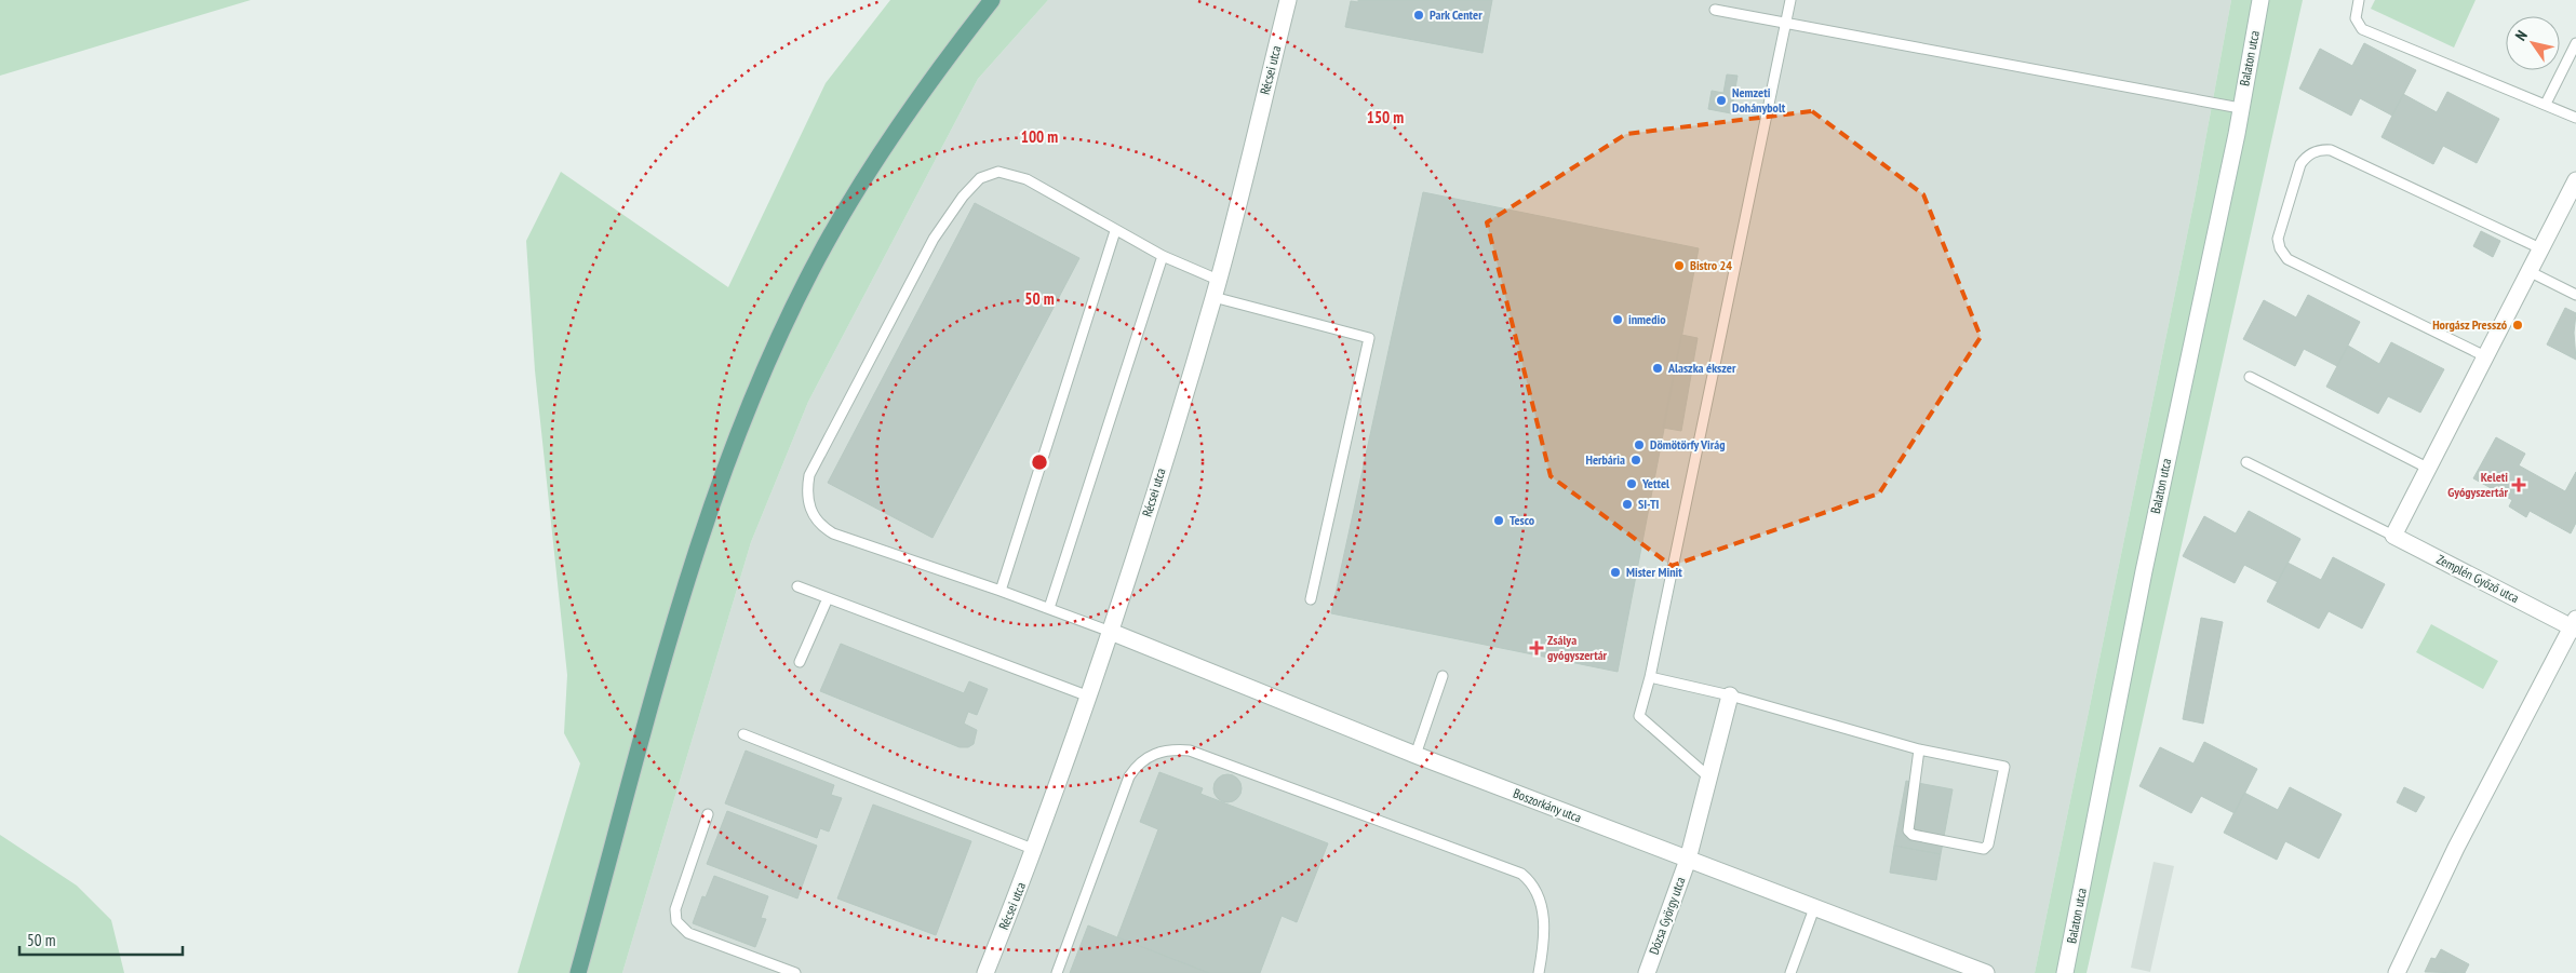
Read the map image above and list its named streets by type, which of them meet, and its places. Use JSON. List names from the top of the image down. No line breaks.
{"streets":{"street":["Balaton utca","Récsei utca","Zemplén Győző utca","Boszorkány utca","Dózsa György utca"]},"crossings":[["Récsei utca","Boszorkány utca"],["Boszorkány utca","Dózsa György utca"]],"places":{"other":["Park Center","Nemzeti Dohánybolt","Bistro 24","inmedio","Horgász Presszó","Alaszka ékszer","Dömötörfy Virág","Herbária","Yettel","SI-TI","Tesco","Mister Minit"],"health":["Keleti Gyógyszertár","Zsálya gyógyszertár"]},"scale_bar":"50 m","north":"top left","rings":["150 m","100 m","50 m"]}
